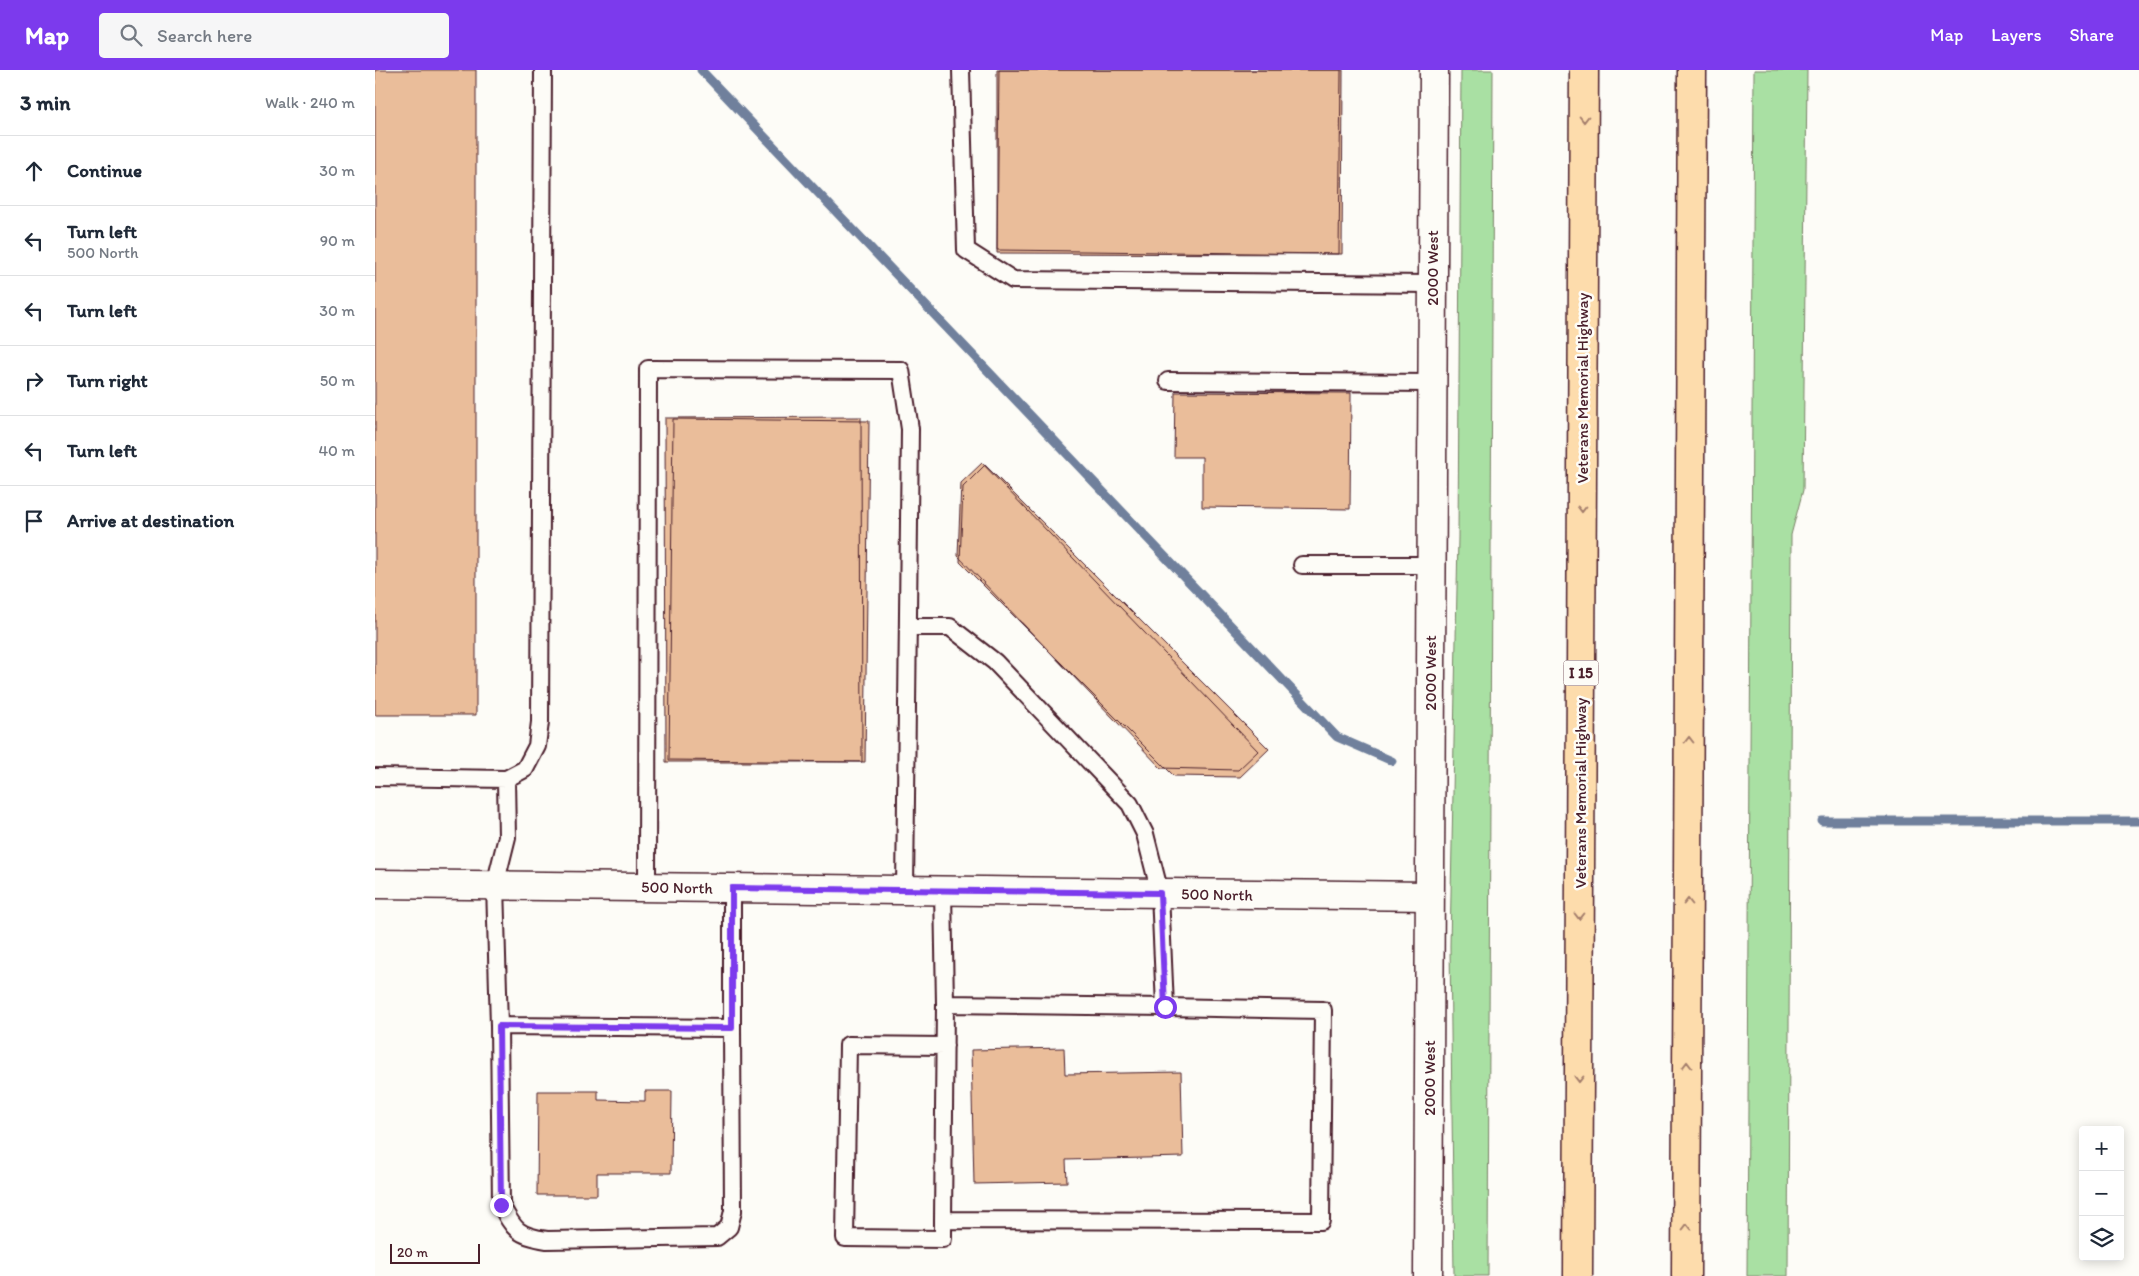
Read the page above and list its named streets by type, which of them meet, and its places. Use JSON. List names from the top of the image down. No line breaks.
{"streets":{"highway":["Veterans Memorial Highway","I 15"],"street":["2000 West","500 North"]},"crossings":[["2000 West","500 North"]],"scale_bar":"20 m","page":{"header":"Map","search":"Search here","nav":["Map","Layers","Share"],"heading":["3 min","Walk · 240 m"],"list":[["Continue","30 m"],["Turn left","500 North","90 m"],["Turn left","30 m"],["Turn right","50 m"],["Turn left","40 m"],"Arrive at destination"],"map_buttons":["+","−"],"scale":"20 m"}}
